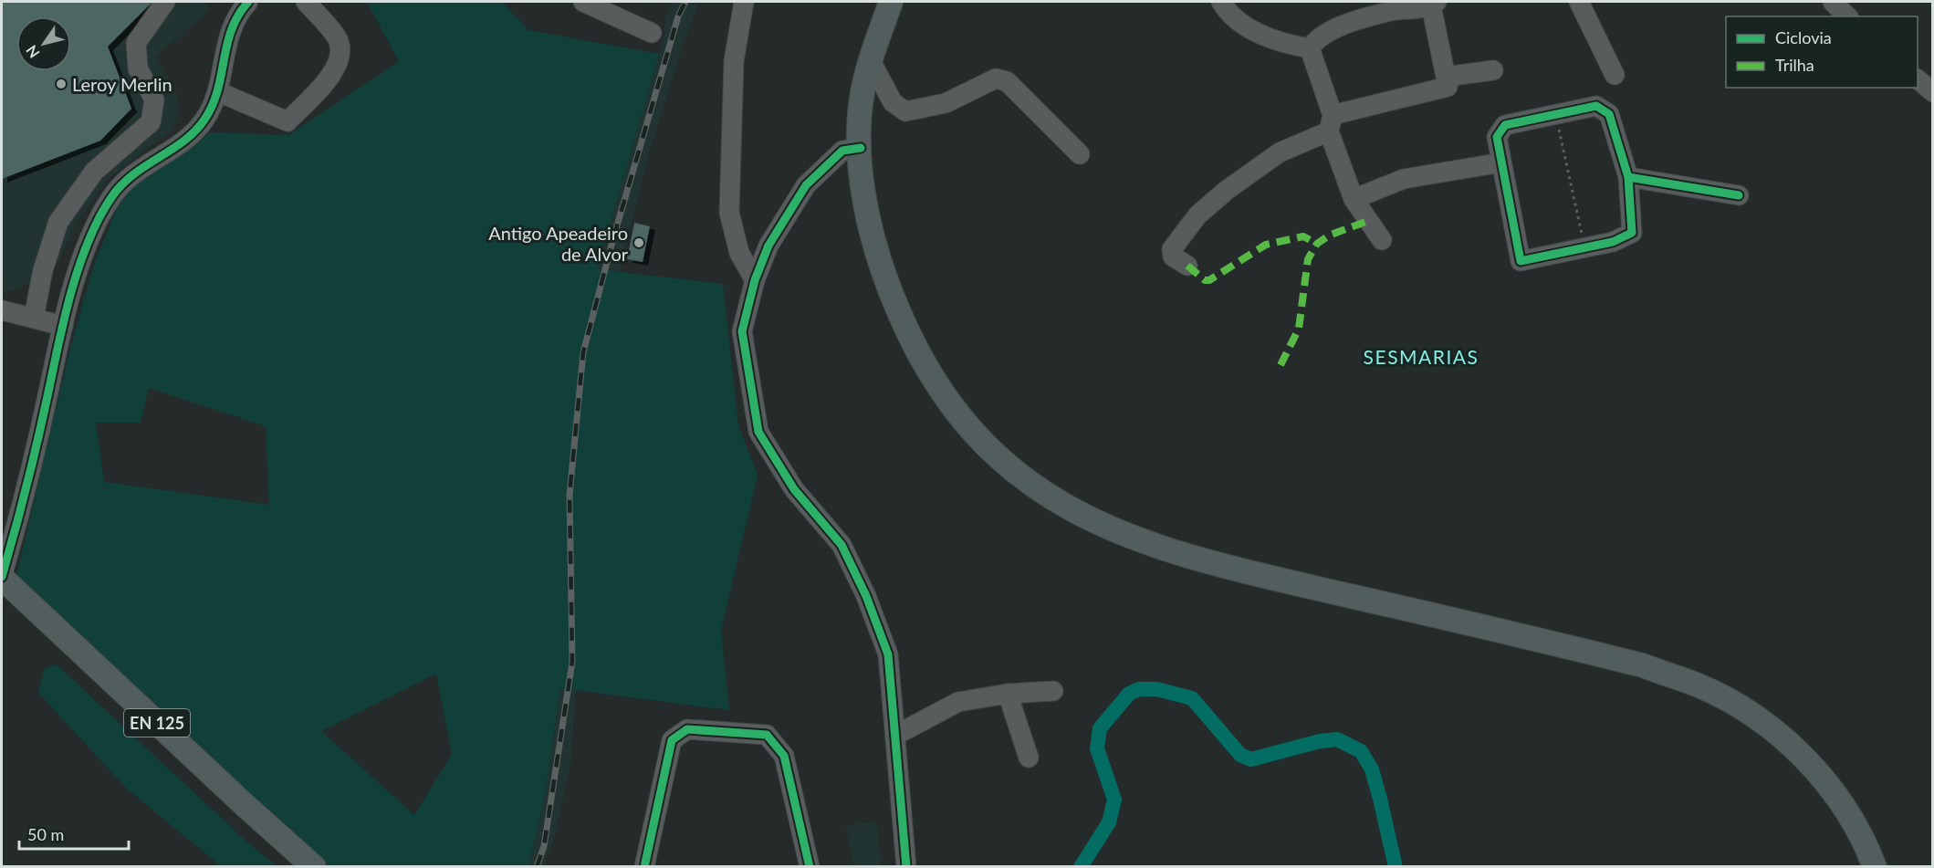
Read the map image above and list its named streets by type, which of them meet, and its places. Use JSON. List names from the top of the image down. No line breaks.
{"streets":{"main road":["EN 125"]},"districts":["SESMARIAS"],"places":["Leroy Merlin","Antigo Apeadeiro de Alvor"],"legend":["Ciclovia","Trilha"],"scale_bar":"50 m","north":"bottom left"}
